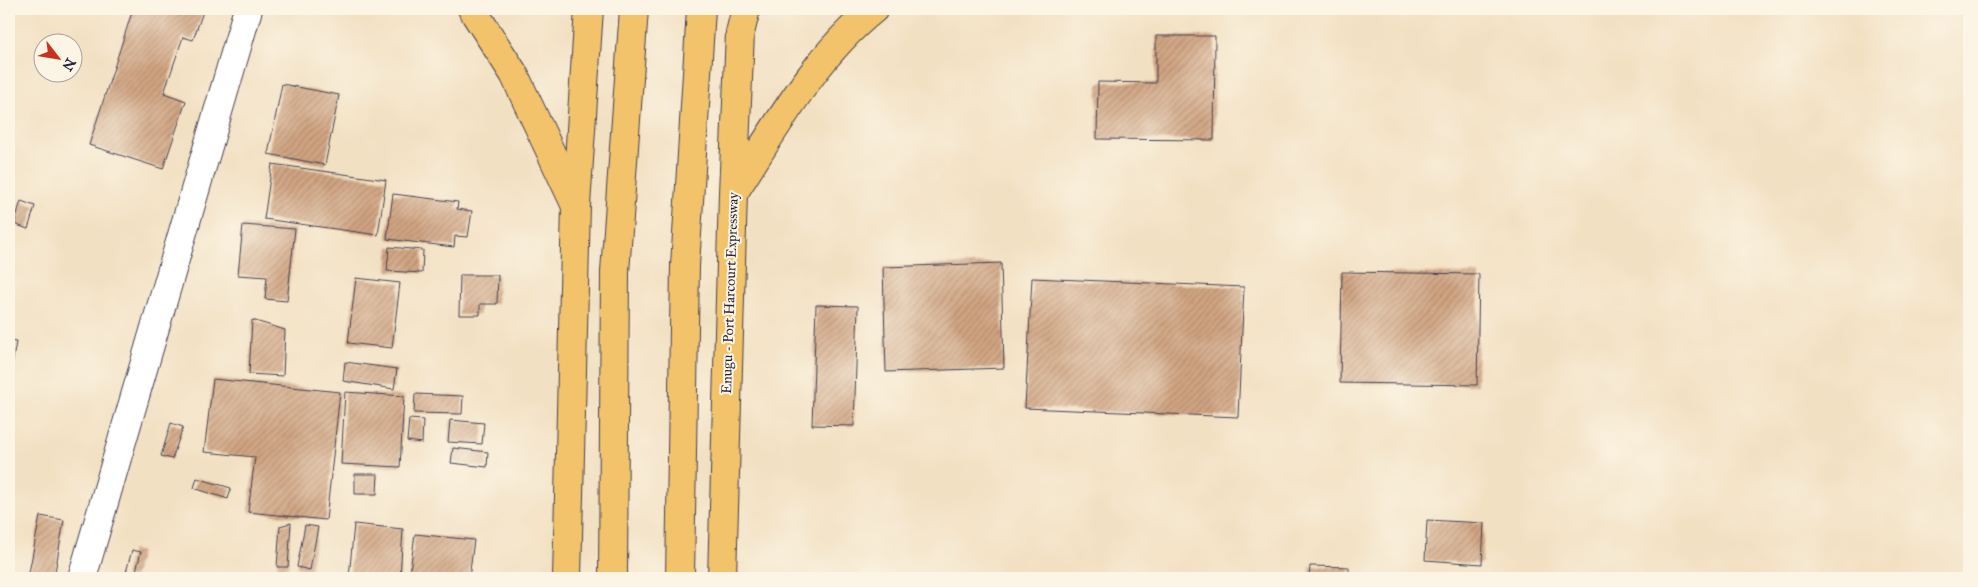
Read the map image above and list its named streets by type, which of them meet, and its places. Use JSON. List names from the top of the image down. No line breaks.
{"streets":{"main road":["Enugu - Port Harcourt Expressway"]},"north":"bottom right"}
